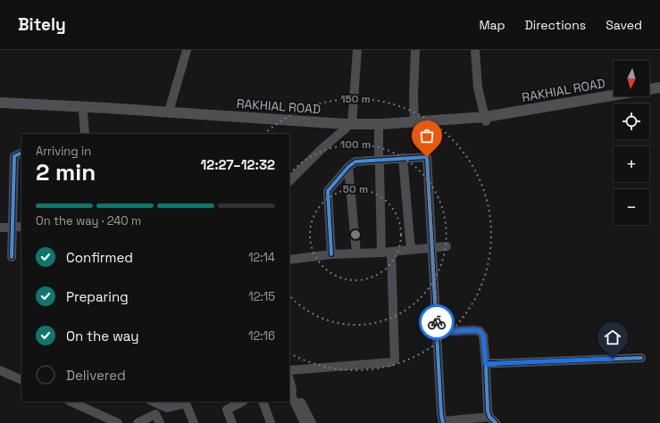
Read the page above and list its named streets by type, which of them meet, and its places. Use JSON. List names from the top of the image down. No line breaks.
{"streets":{"main road":["RAKHIAL ROAD"]},"north":"bottom","page":{"header":"Bitely","nav":["Map","Directions","Saved"],"map_buttons":["+","−"],"heading":["2 min","Arriving in","12:27–12:32"],"bar":"On the way · 240 m","list":[["Confirmed","12:14"],["Preparing","12:15"],["On the way","12:16"],"Delivered"]},"rings":["150 m","100 m","50 m"]}
